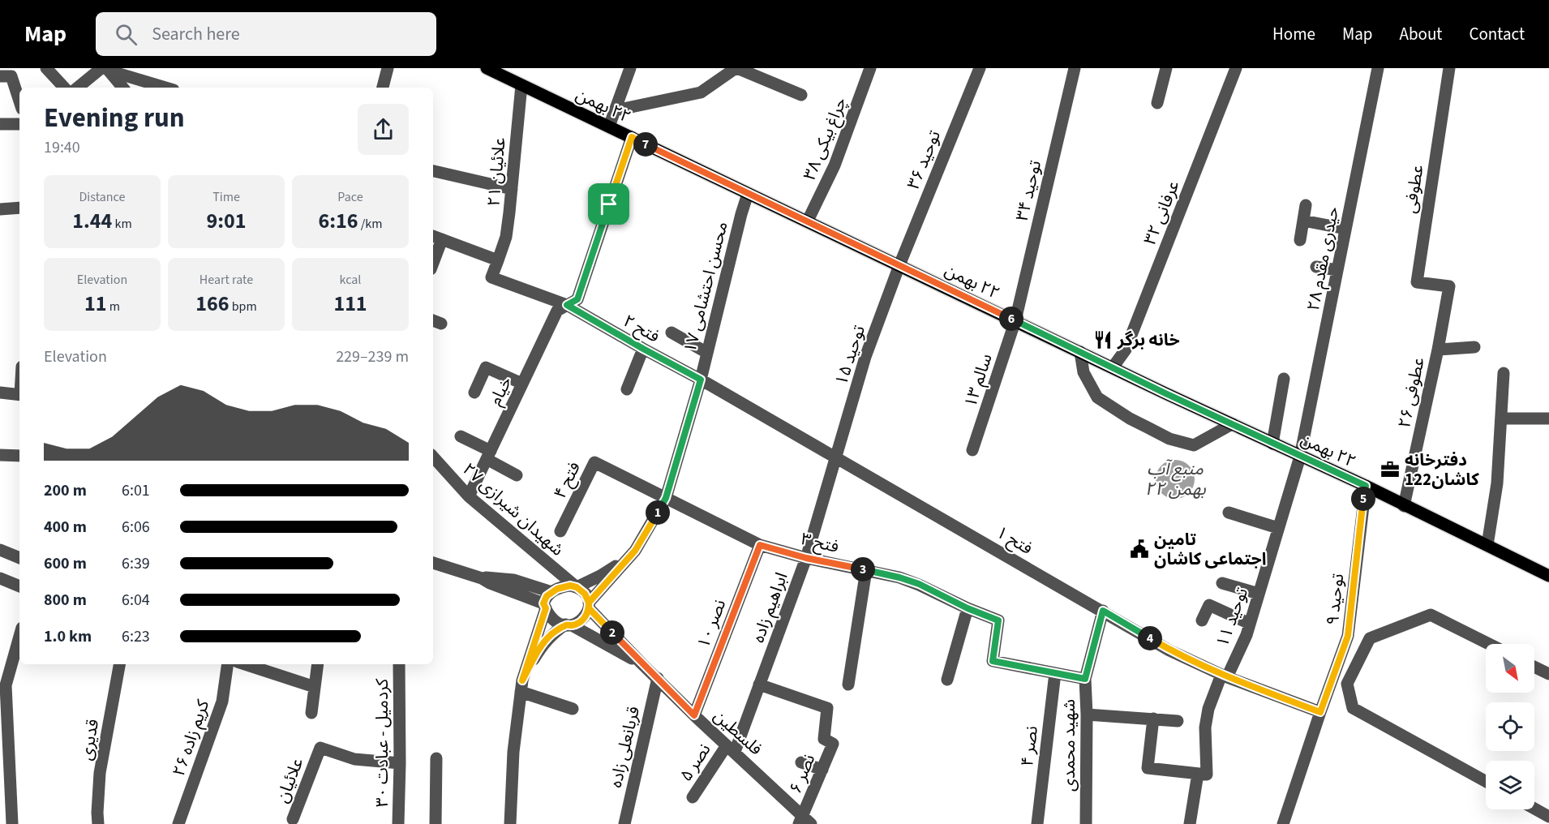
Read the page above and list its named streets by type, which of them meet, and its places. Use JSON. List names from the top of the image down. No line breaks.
{"streets":{"main road":["٢٢ بهمن"],"street":["چراغ بیکی ۳۸","توحید ۳۶","علائیان ۲۱","عطوفی","توحید ۳۴","عرفانی ۳۲","حیدری مقدم ۲۸","محسن احتشامی ۱۷","فتح ۲","توحید ۱۵","سالم ۱۳","خیام","عطوفی ۲۶","فتح ۴","شهیدان شیرازی ۲۷","فتح ۱","فتح ۳","توحید ۹","ابراهیم زاده","توحید ۱۱","نصر ۱۰","فلسطین","کریم زاده ۲۶","قدیری","کردمیل - عبادت ۳۰","شهید محمدی","نصر ۴","قربانعلی زاده","نصر ۵","نصر ۶","علائیان"]},"crossings":[["٢٢ بهمن","چراغ بیکی ۳۸"],["٢٢ بهمن","توحید ۳۶"],["٢٢ بهمن","علائیان ۲۱"],["٢٢ بهمن","توحید ۳۴"],["٢٢ بهمن","عرفانی ۳۲"],["٢٢ بهمن","حیدری مقدم ۲۸"],["٢٢ بهمن","محسن احتشامی ۱۷"],["٢٢ بهمن","توحید ۱۵"],["٢٢ بهمن","سالم ۱۳"],["٢٢ بهمن","خیام"],["٢٢ بهمن","عطوفی ۲۶"],["٢٢ بهمن","توحید ۹"],["٢٢ بهمن","توحید ۱۱"],["توحید ۳۶","توحید ۱۵"],["علائیان ۲۱","فتح ۲"],["علائیان ۲۱","خیام"],["عطوفی","عطوفی ۲۶"],["توحید ۳۴","سالم ۱۳"],["حیدری مقدم ۲۸","توحید ۱۱"],["محسن احتشامی ۱۷","فتح ۲"],["محسن احتشامی ۱۷","فتح ۴"],["محسن احتشامی ۱۷","شهیدان شیرازی ۲۷"],["محسن احتشامی ۱۷","فتح ۱"],["محسن احتشامی ۱۷","فتح ۳"],["فتح ۲","خیام"],["فتح ۲","فتح ۱"],["توحید ۱۵","فتح ۱"],["توحید ۱۵","ابراهیم زاده"],["خیام","شهیدان شیرازی ۲۷"],["فتح ۴","فتح ۳"],["فتح ۱","توحید ۹"],["فتح ۱","ابراهیم زاده"],["فتح ۱","توحید ۱۱"],["فتح ۱","شهید محمدی"],["فتح ۳","ابراهیم زاده"],["فتح ۳","نصر ۱۰"],["فتح ۳","نصر ۴"],["ابراهیم زاده","فلسطین"],["ابراهیم زاده","نصر ۵"],["ابراهیم زاده","نصر ۶"],["نصر ۱۰","فلسطین"],["فلسطین","قربانعلی زاده"],["فلسطین","نصر ۵"],["فلسطین","نصر ۶"],["کردمیل - عبادت ۳۰","علائیان"]],"water":["منبع آب ۲۲ بهمن"],"places":{"restaurant":["خانه برگر"],"office":["دفترخانه 122کاشان"],"public building":["تامین اجتماعی کاشان"]},"north":"bottom right","page":{"header":"Map","search":"Search here","nav":["Home","Map","About","Contact"],"heading":["Evening run","19:40"],"pins":["7","6","5","1","3","2","4"],"stats":[["Distance","1.44 km"],["Time","9:01"],["Pace","6:16 /km"],["Elevation","11 m"],["Heart rate","166 bpm"],["kcal","111"]],"chart":["Elevation","229–239 m"],"list":[{"name":"200 m","note":"6:01"},{"name":"400 m","note":"6:06"},{"name":"600 m","note":"6:39"},{"name":"800 m","note":"6:04"},{"name":"1.0 km","note":"6:23"}]}}
